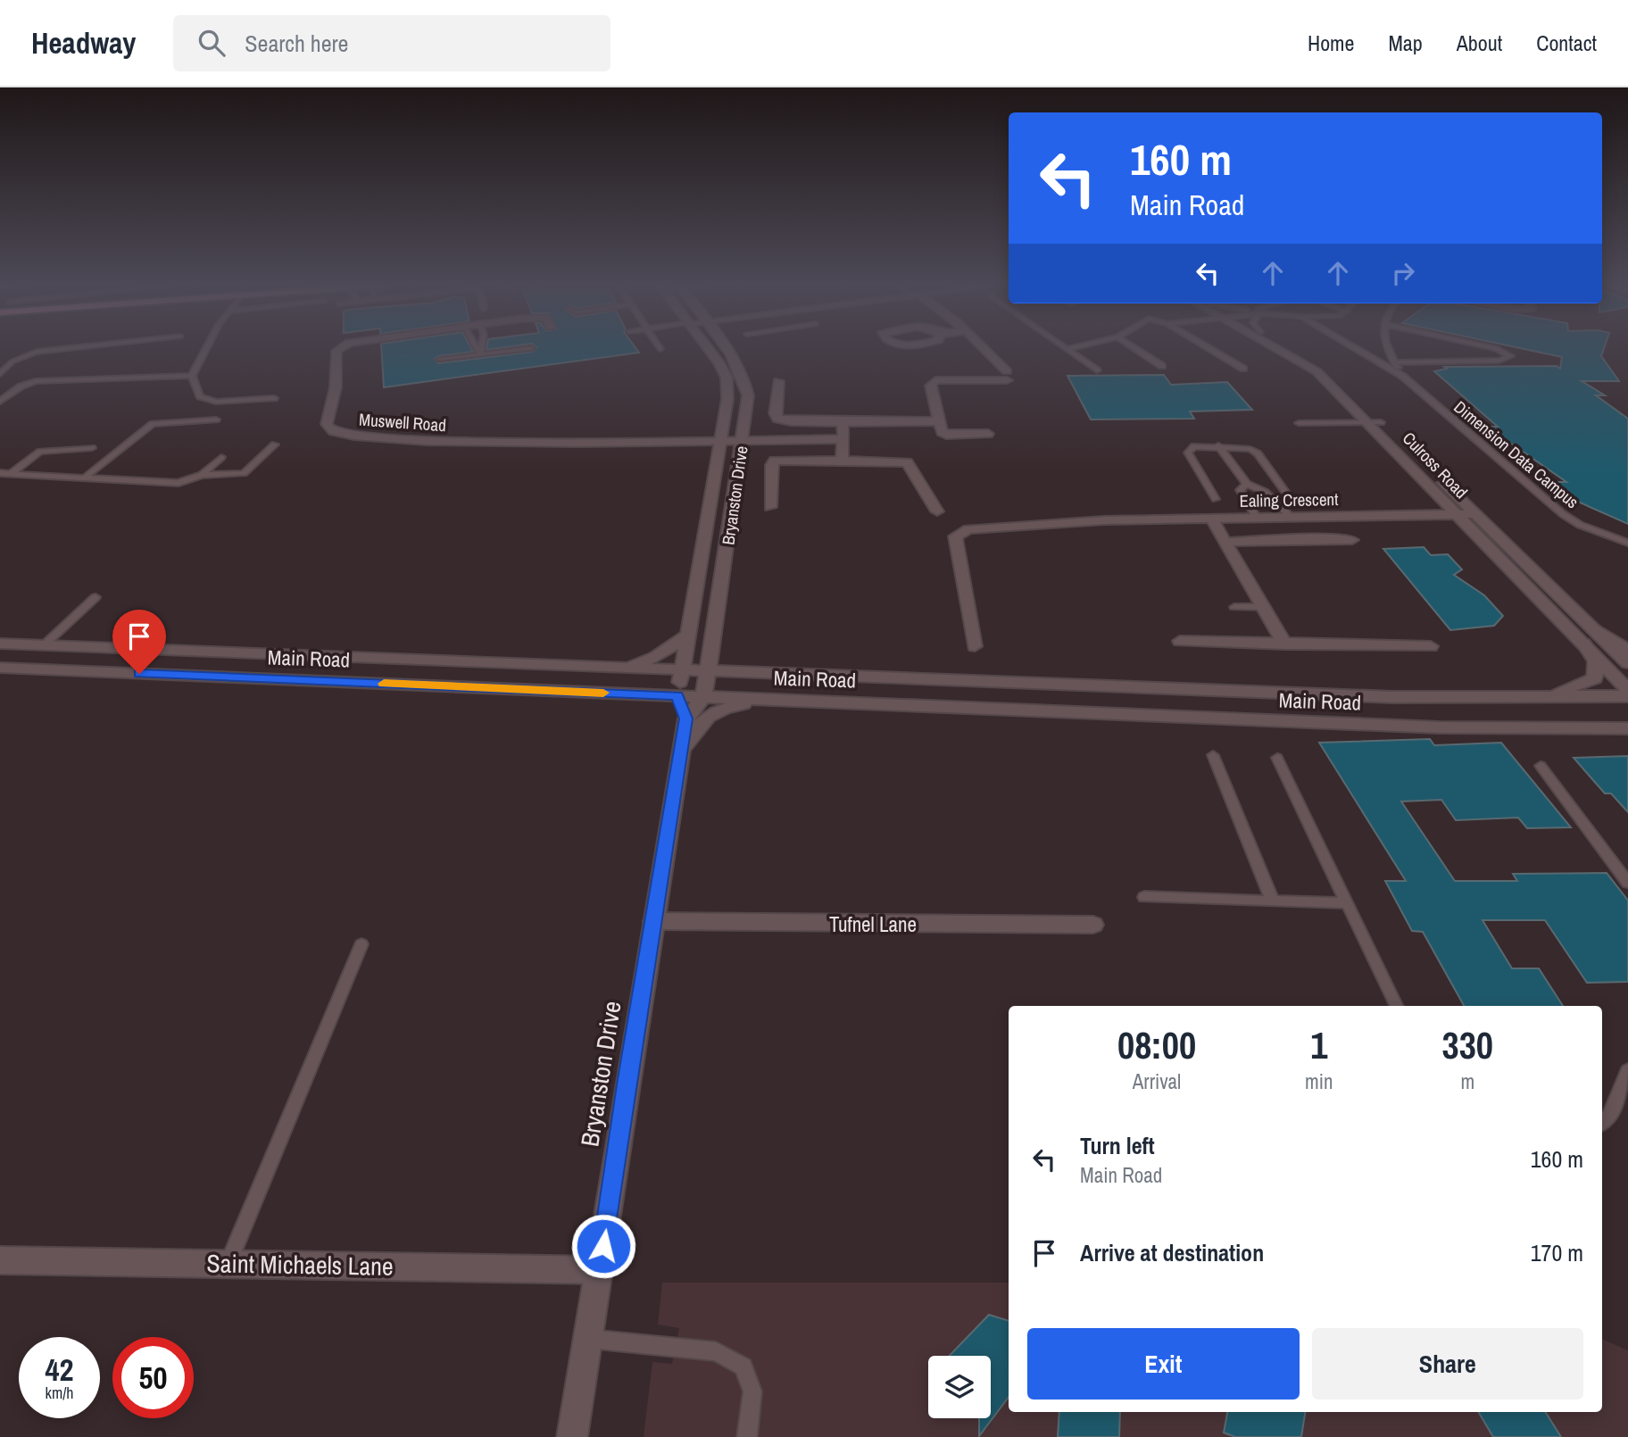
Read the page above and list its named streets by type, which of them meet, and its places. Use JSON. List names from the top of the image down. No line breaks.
{"streets":{"street":["Muswell Road","Culross Road","Bryanston Drive","Ealing Crescent","Main Road","Tufnel Lane","Saint Michaels Lane"],"lane":["Dimension Data Campus"]},"crossings":[["Muswell Road","Bryanston Drive"],["Culross Road","Ealing Crescent"],["Bryanston Drive","Main Road"],["Bryanston Drive","Tufnel Lane"],["Bryanston Drive","Saint Michaels Lane"]],"page":{"header":"Headway","search":"Search here","nav":["Home","Map","About","Contact"],"turn":["160 m","Main Road"],"eta":["08:00","Arrival","1","min","330","m"],"list":[{"name":"Turn left","note":"Main Road","value":"160 m"},{"name":"Arrive at destination","value":"170 m"}],"buttons":["Exit","Share"],"speed":"42 km/h","limit":"50"}}
